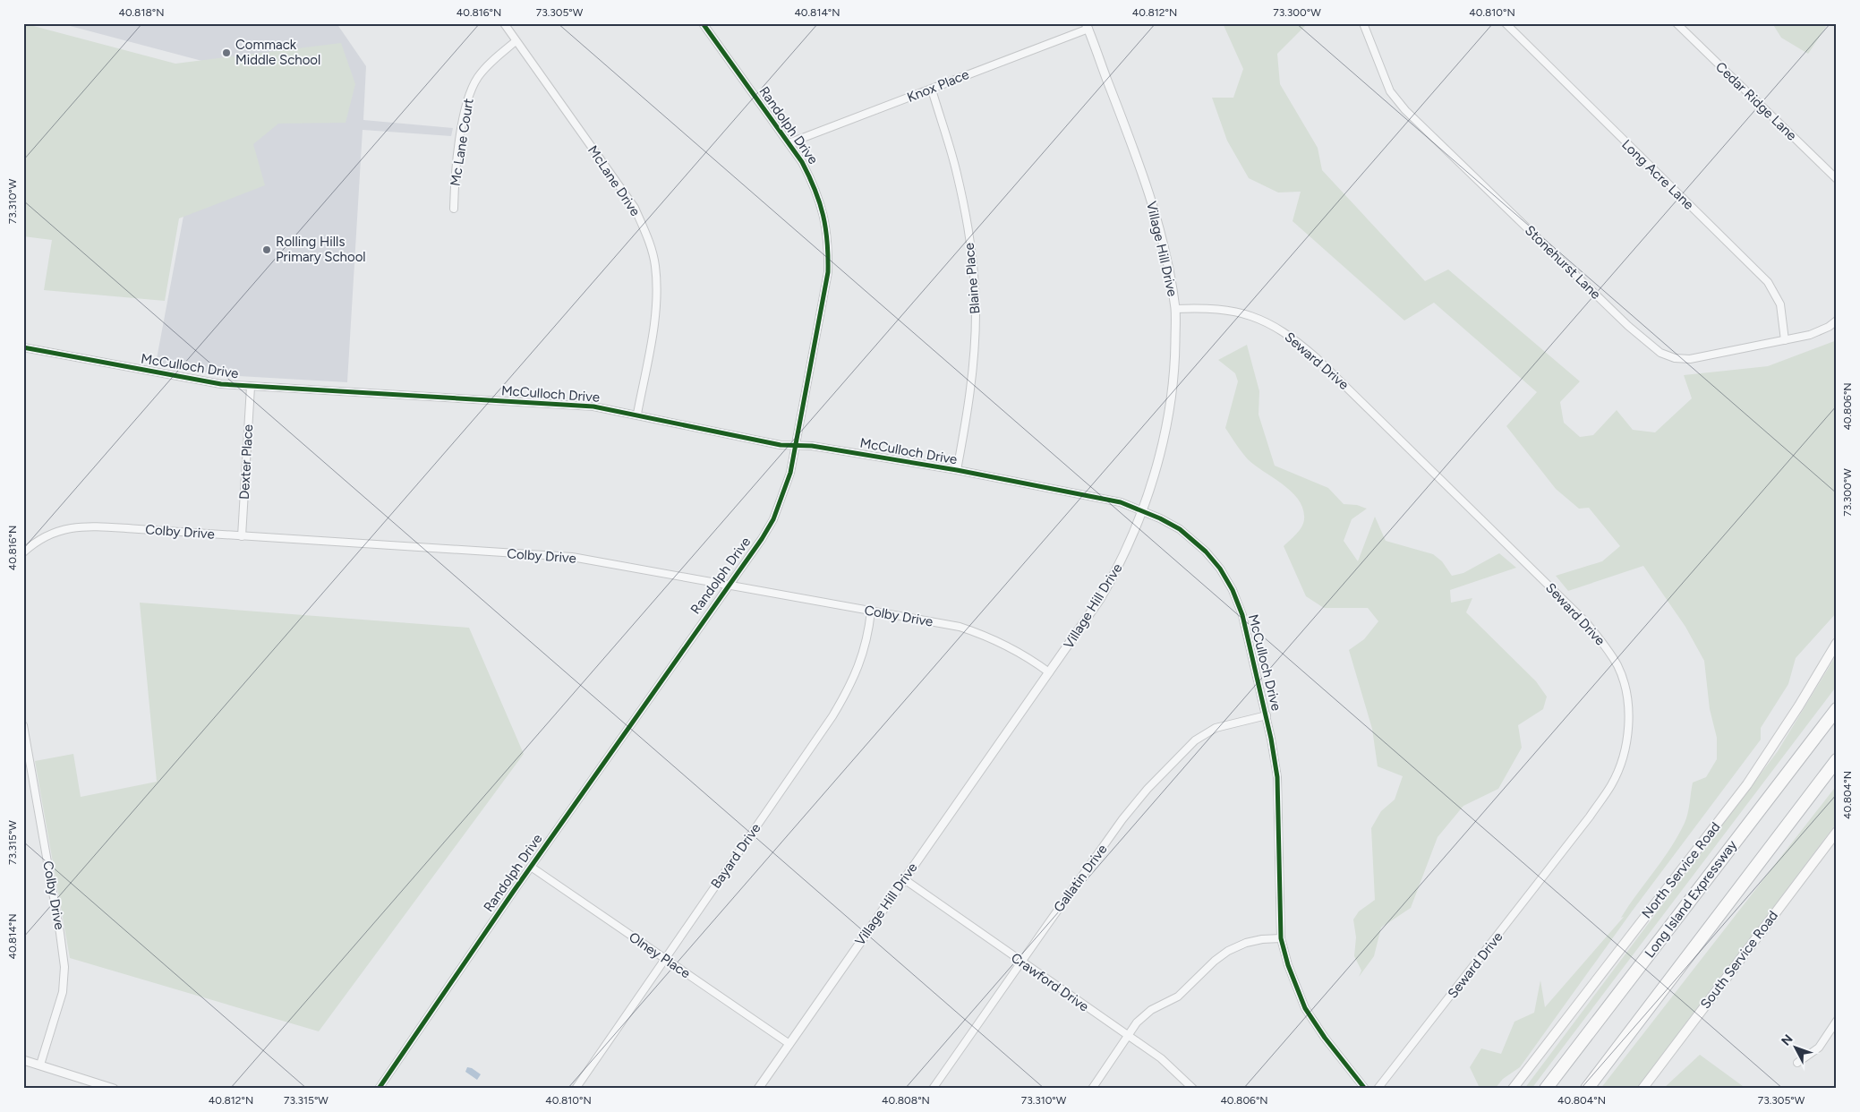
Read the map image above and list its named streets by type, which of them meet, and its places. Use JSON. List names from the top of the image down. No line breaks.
{"streets":{"highway":["Long Island Expressway"],"main road":["North Service Road","South Service Road"],"street":["Knox Place","Cedar Ridge Lane","Randolph Drive","Mc Lane Court","Long Acre Lane","McLane Drive","Village Hill Drive","Stonehurst Lane","Blaine Place","Seward Drive","McCulloch Drive","Dexter Place","Colby Drive","Bayard Drive","Gallatin Drive","Olney Place","Crawford Drive"]},"crossings":[["Knox Place","Randolph Drive"],["Knox Place","Village Hill Drive"],["Knox Place","Blaine Place"],["Randolph Drive","McCulloch Drive"],["Randolph Drive","Colby Drive"],["Randolph Drive","Olney Place"],["Mc Lane Court","McLane Drive"],["Long Acre Lane","Stonehurst Lane"],["McLane Drive","McCulloch Drive"],["Village Hill Drive","Seward Drive"],["Village Hill Drive","McCulloch Drive"],["Village Hill Drive","Colby Drive"],["Village Hill Drive","Olney Place"],["Village Hill Drive","Crawford Drive"],["Blaine Place","McCulloch Drive"],["McCulloch Drive","Dexter Place"],["McCulloch Drive","Gallatin Drive"],["Dexter Place","Colby Drive"],["Colby Drive","Bayard Drive"],["Bayard Drive","Olney Place"],["Gallatin Drive","Crawford Drive"]],"places":["Commack Middle School","Rolling Hills Primary School"],"north":"top left","coordinates":["40.818°N","40.816°N","73.305°W","40.814°N","40.812°N","73.300°W","40.810°N","73.310°W","40.806°N","40.804°N","73.315°W","40.808°N"]}
